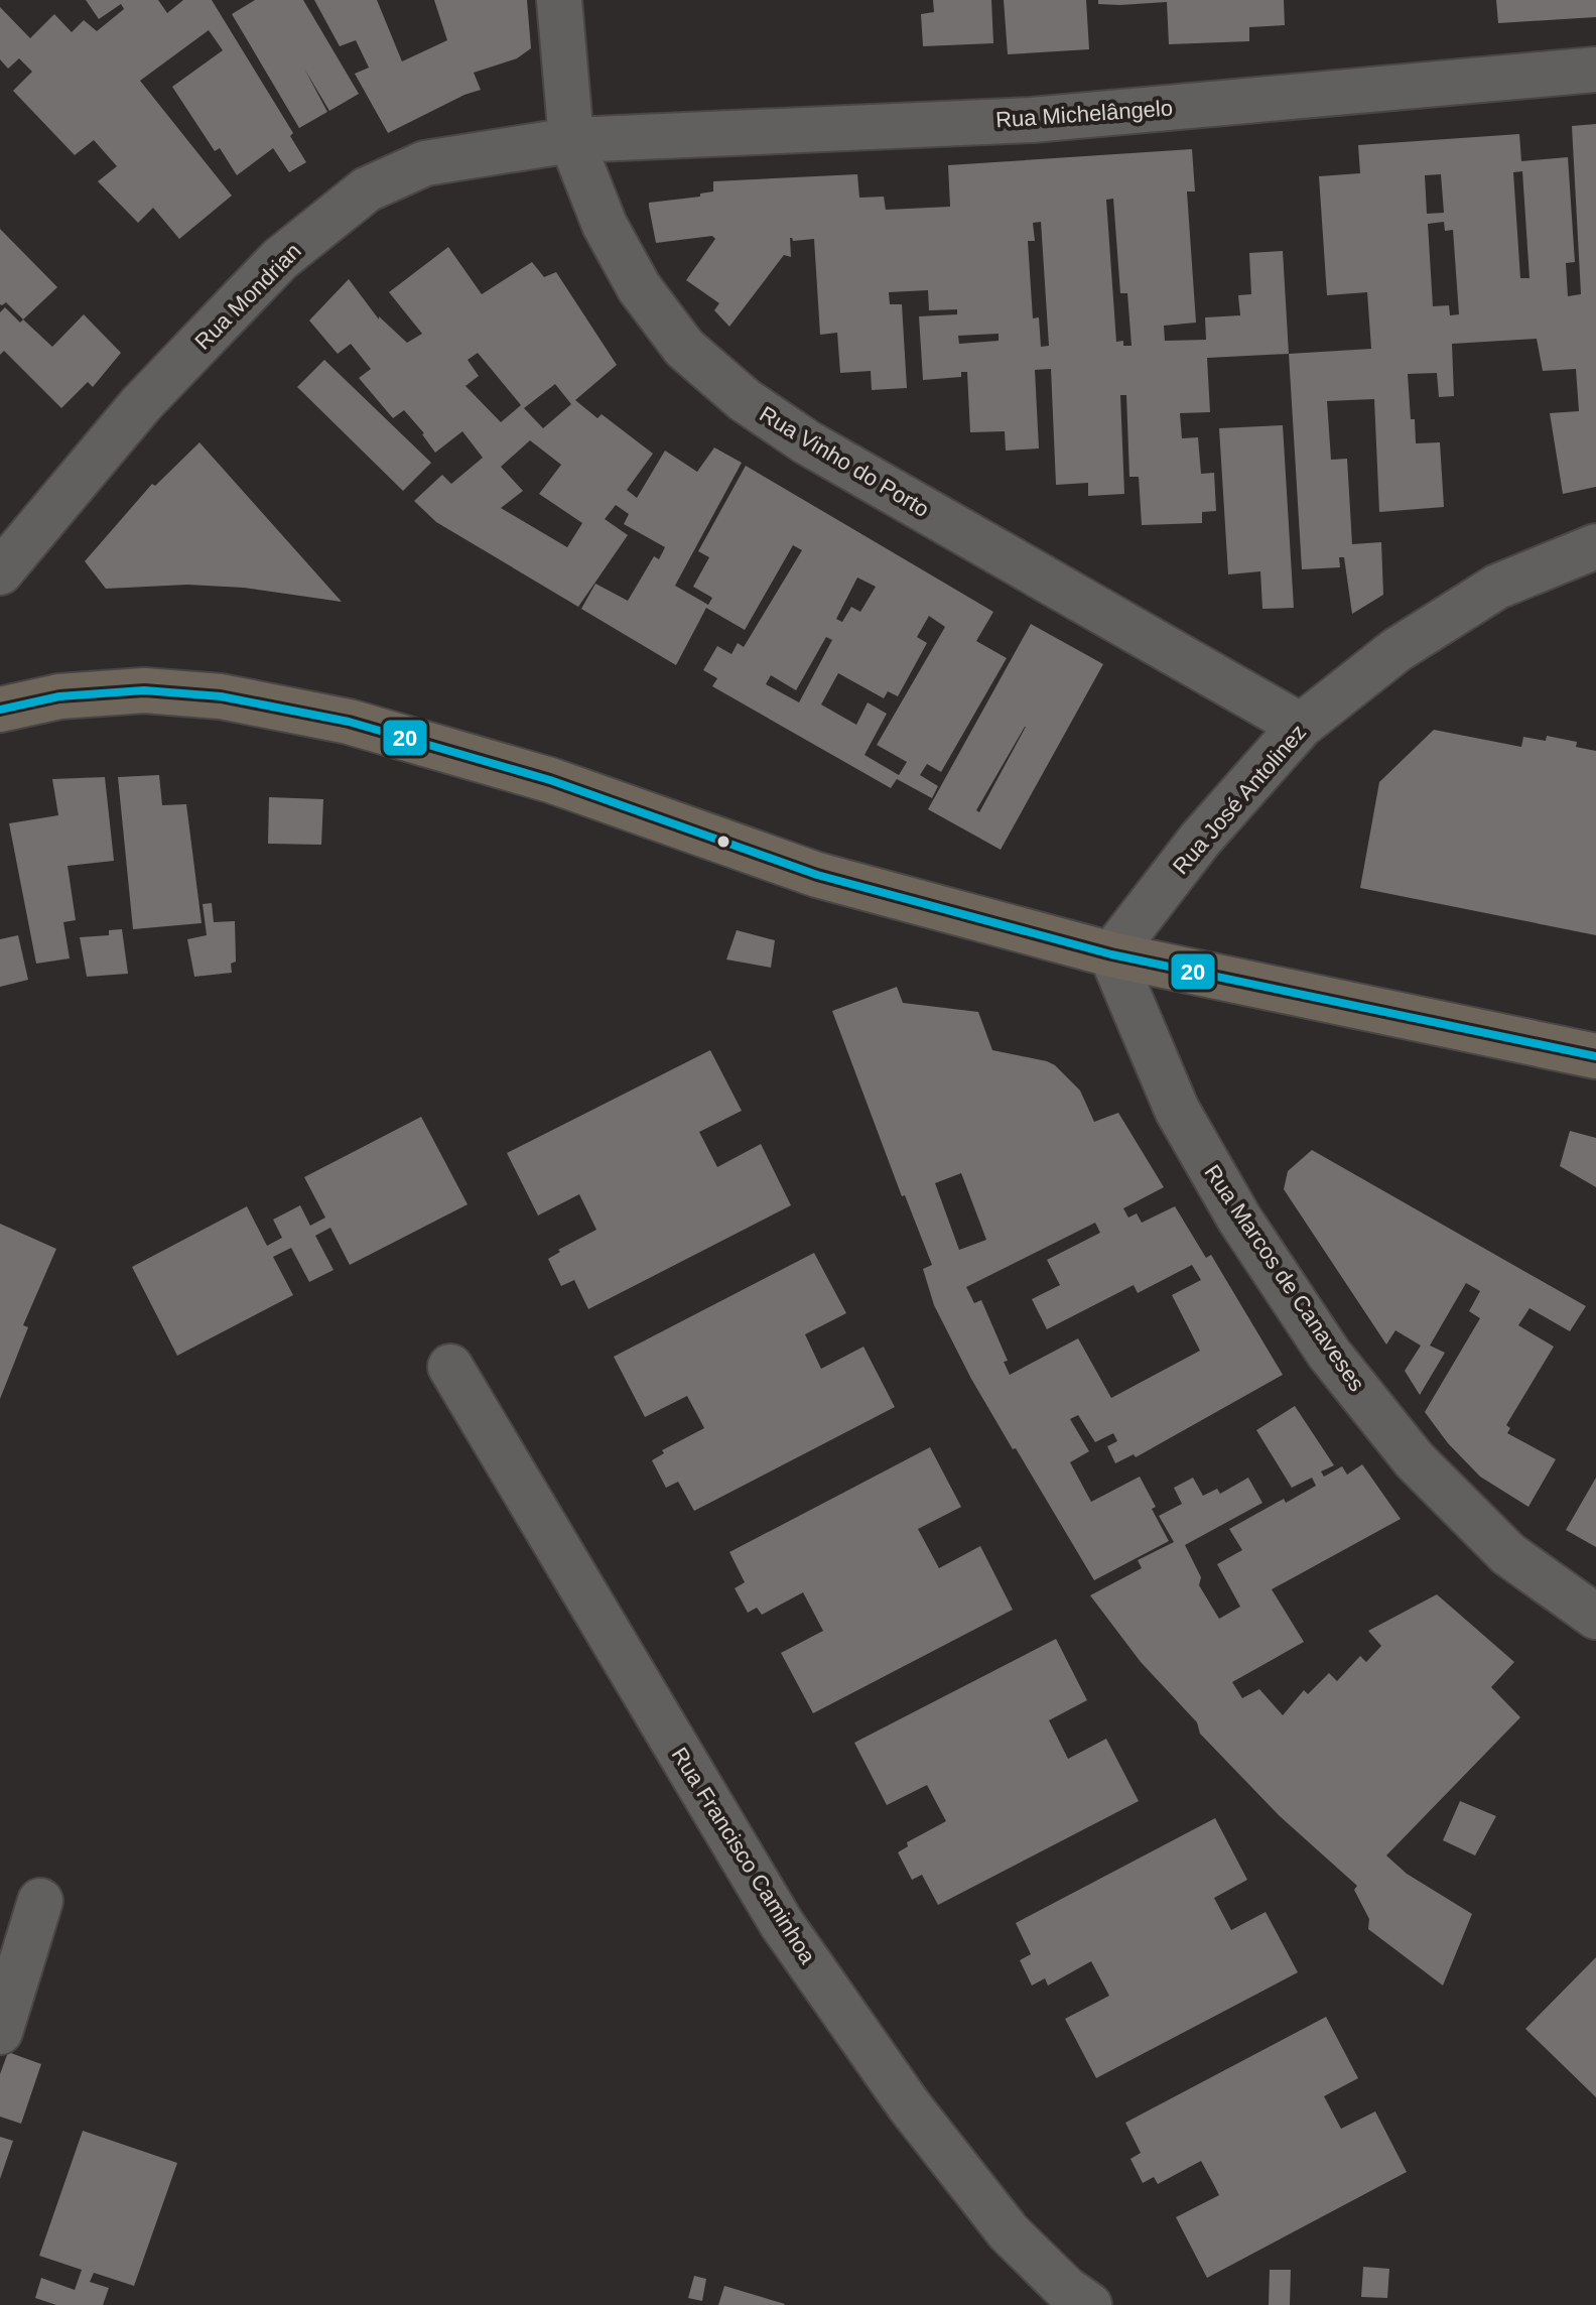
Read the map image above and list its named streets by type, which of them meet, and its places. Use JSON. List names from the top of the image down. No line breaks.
{"streets":{"street":["Rua Michelângelo","Rua Mondrian","Rua Vinho do Porto","Rua José Antolinez","Rua Marcos de Canaveses","Rua Francisco Caminhoa"]},"crossings":[["Rua Michelângelo","Rua Mondrian"],["Rua Michelângelo","Rua Vinho do Porto"],["Rua Mondrian","Rua Vinho do Porto"],["Rua Vinho do Porto","Rua José Antolinez"],["Rua José Antolinez","Rua Marcos de Canaveses"]],"lines":["transit line 20"]}
